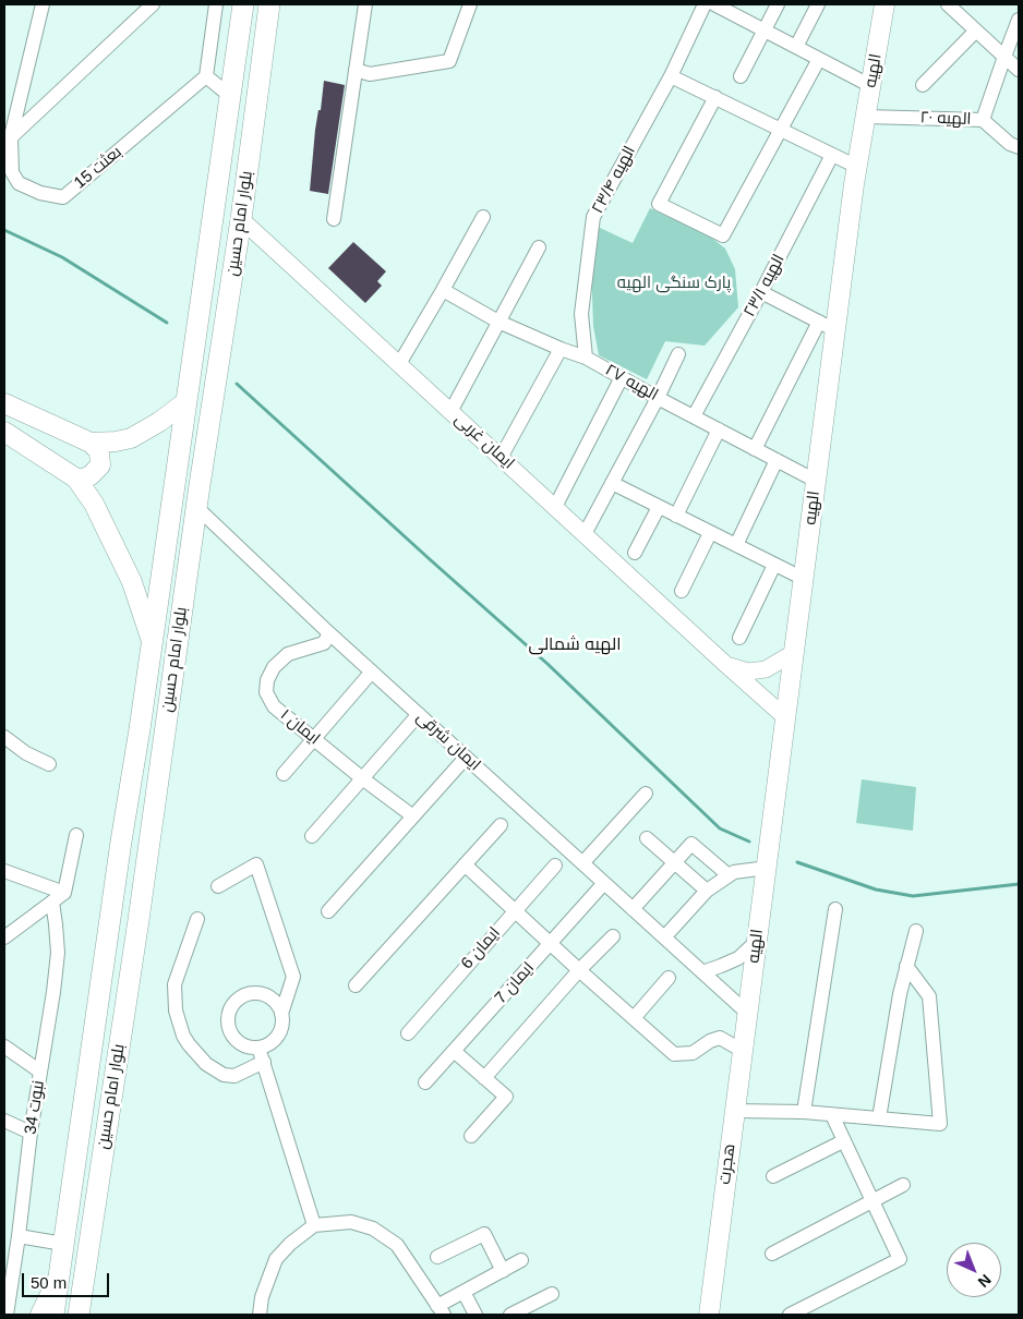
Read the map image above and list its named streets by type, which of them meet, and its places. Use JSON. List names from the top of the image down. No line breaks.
{"streets":{"main road":["الهیه","بلوار امام حسین","هجرت"],"street":["الهیه ۲۰","بعثت 15","الهیه ۲۳/۴","الهیه ۲۳/۱","الهیه ۲۷","ایمان غربی","ایمان ۱","ایمان شرقی","ایمان 6","ایمان 7","نبوت 34"]},"crossings":[["الهیه","الهیه ۲۰"],["الهیه","الهیه ۲۷"],["الهیه","ایمان غربی"],["الهیه","ایمان شرقی"],["الهیه","هجرت"],["الهیه ۲۳/۴","الهیه ۲۷"],["بلوار امام حسین","ایمان غربی"],["بلوار امام حسین","ایمان شرقی"],["الهیه ۲۳/۱","الهیه ۲۷"],["ایمان ۱","ایمان شرقی"],["ایمان شرقی","ایمان 7"],["ایمان شرقی","هجرت"]],"districts":["الهیه شمالی"],"parks":["پارک سنگی الهیه"],"scale_bar":"50 m","north":"bottom right"}
